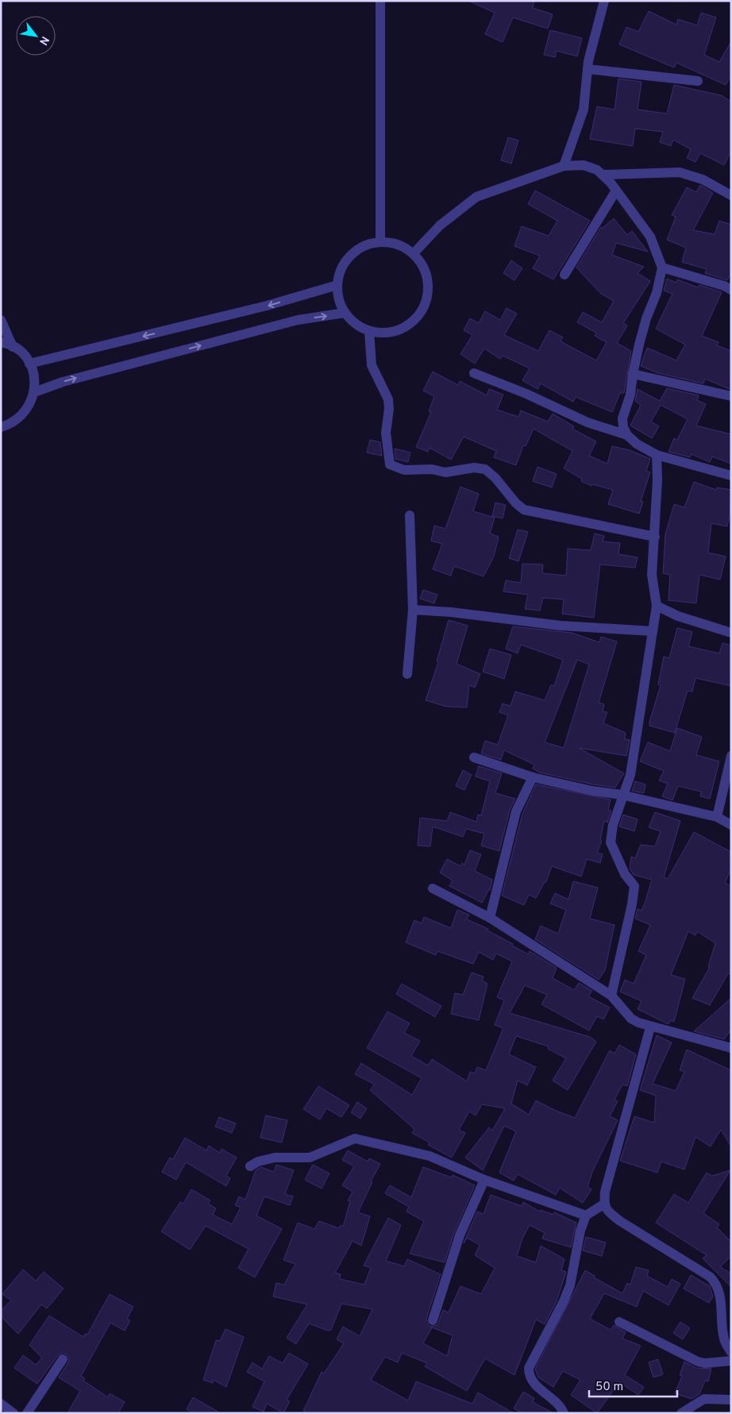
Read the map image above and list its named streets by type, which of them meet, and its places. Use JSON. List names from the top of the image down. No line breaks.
{"scale_bar":"50 m","north":"bottom right"}
